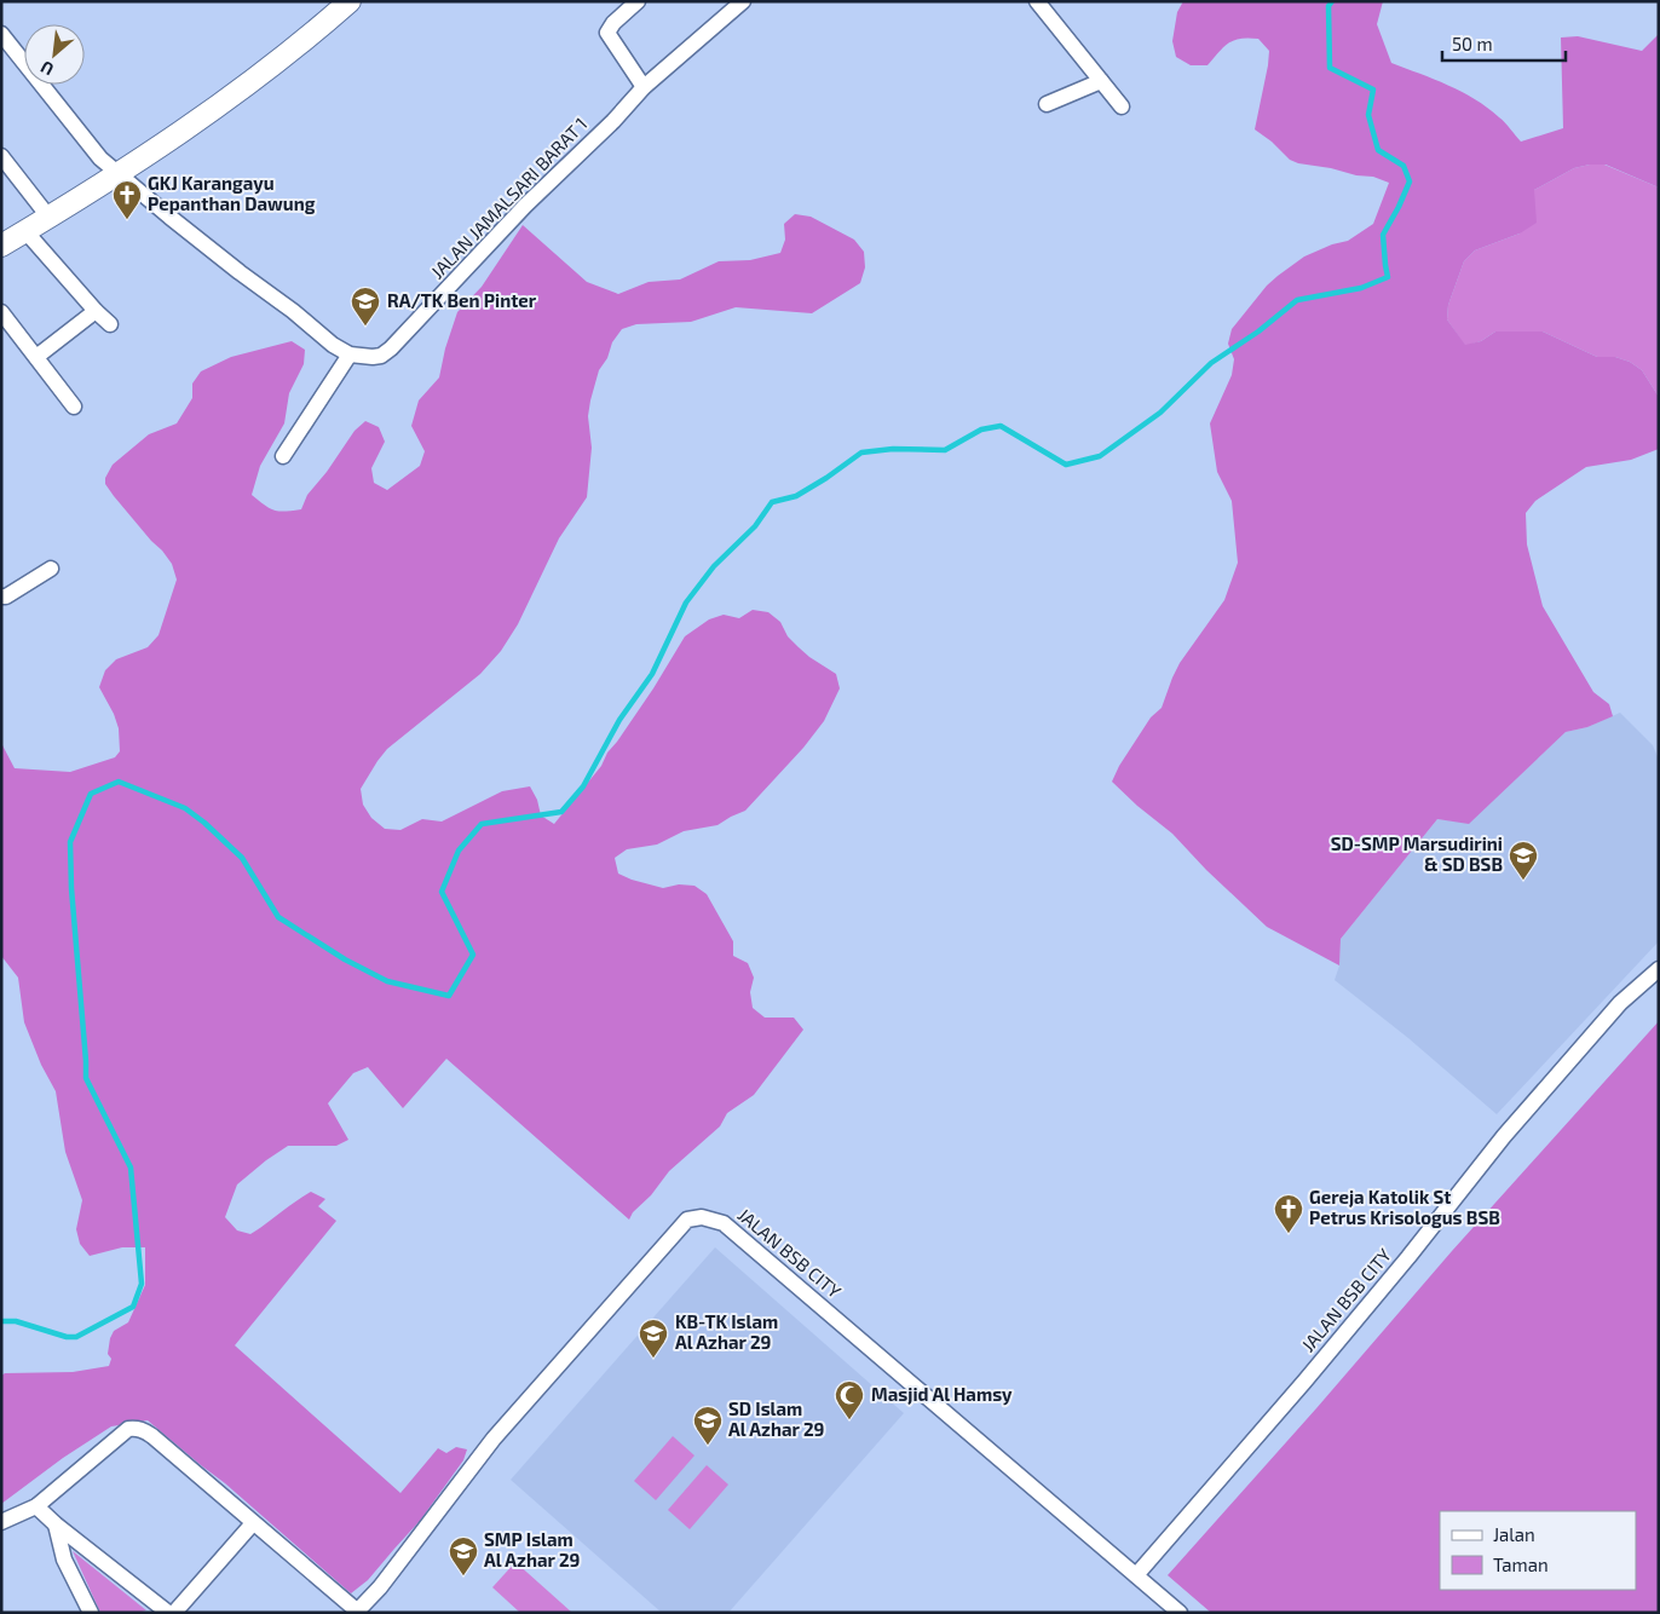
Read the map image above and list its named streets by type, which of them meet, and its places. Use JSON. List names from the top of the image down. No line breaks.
{"streets":{"street":["JALAN JAMALSARI BARAT 1","JALAN BSB CITY"]},"places":{"church":["GKJ Karangayu Pepanthan Dawung","Gereja Katolik St Petrus Krisologus BSB"],"school or university":["RA/TK Ben Pinter","SD-SMP Marsudirini & SD BSB","KB-TK Islam Al Azhar 29","SD Islam Al Azhar 29","SMP Islam Al Azhar 29"],"mosque":["Masjid Al Hamsy"]},"legend":["Jalan","Taman"],"scale_bar":"50 m","north":"bottom left"}
